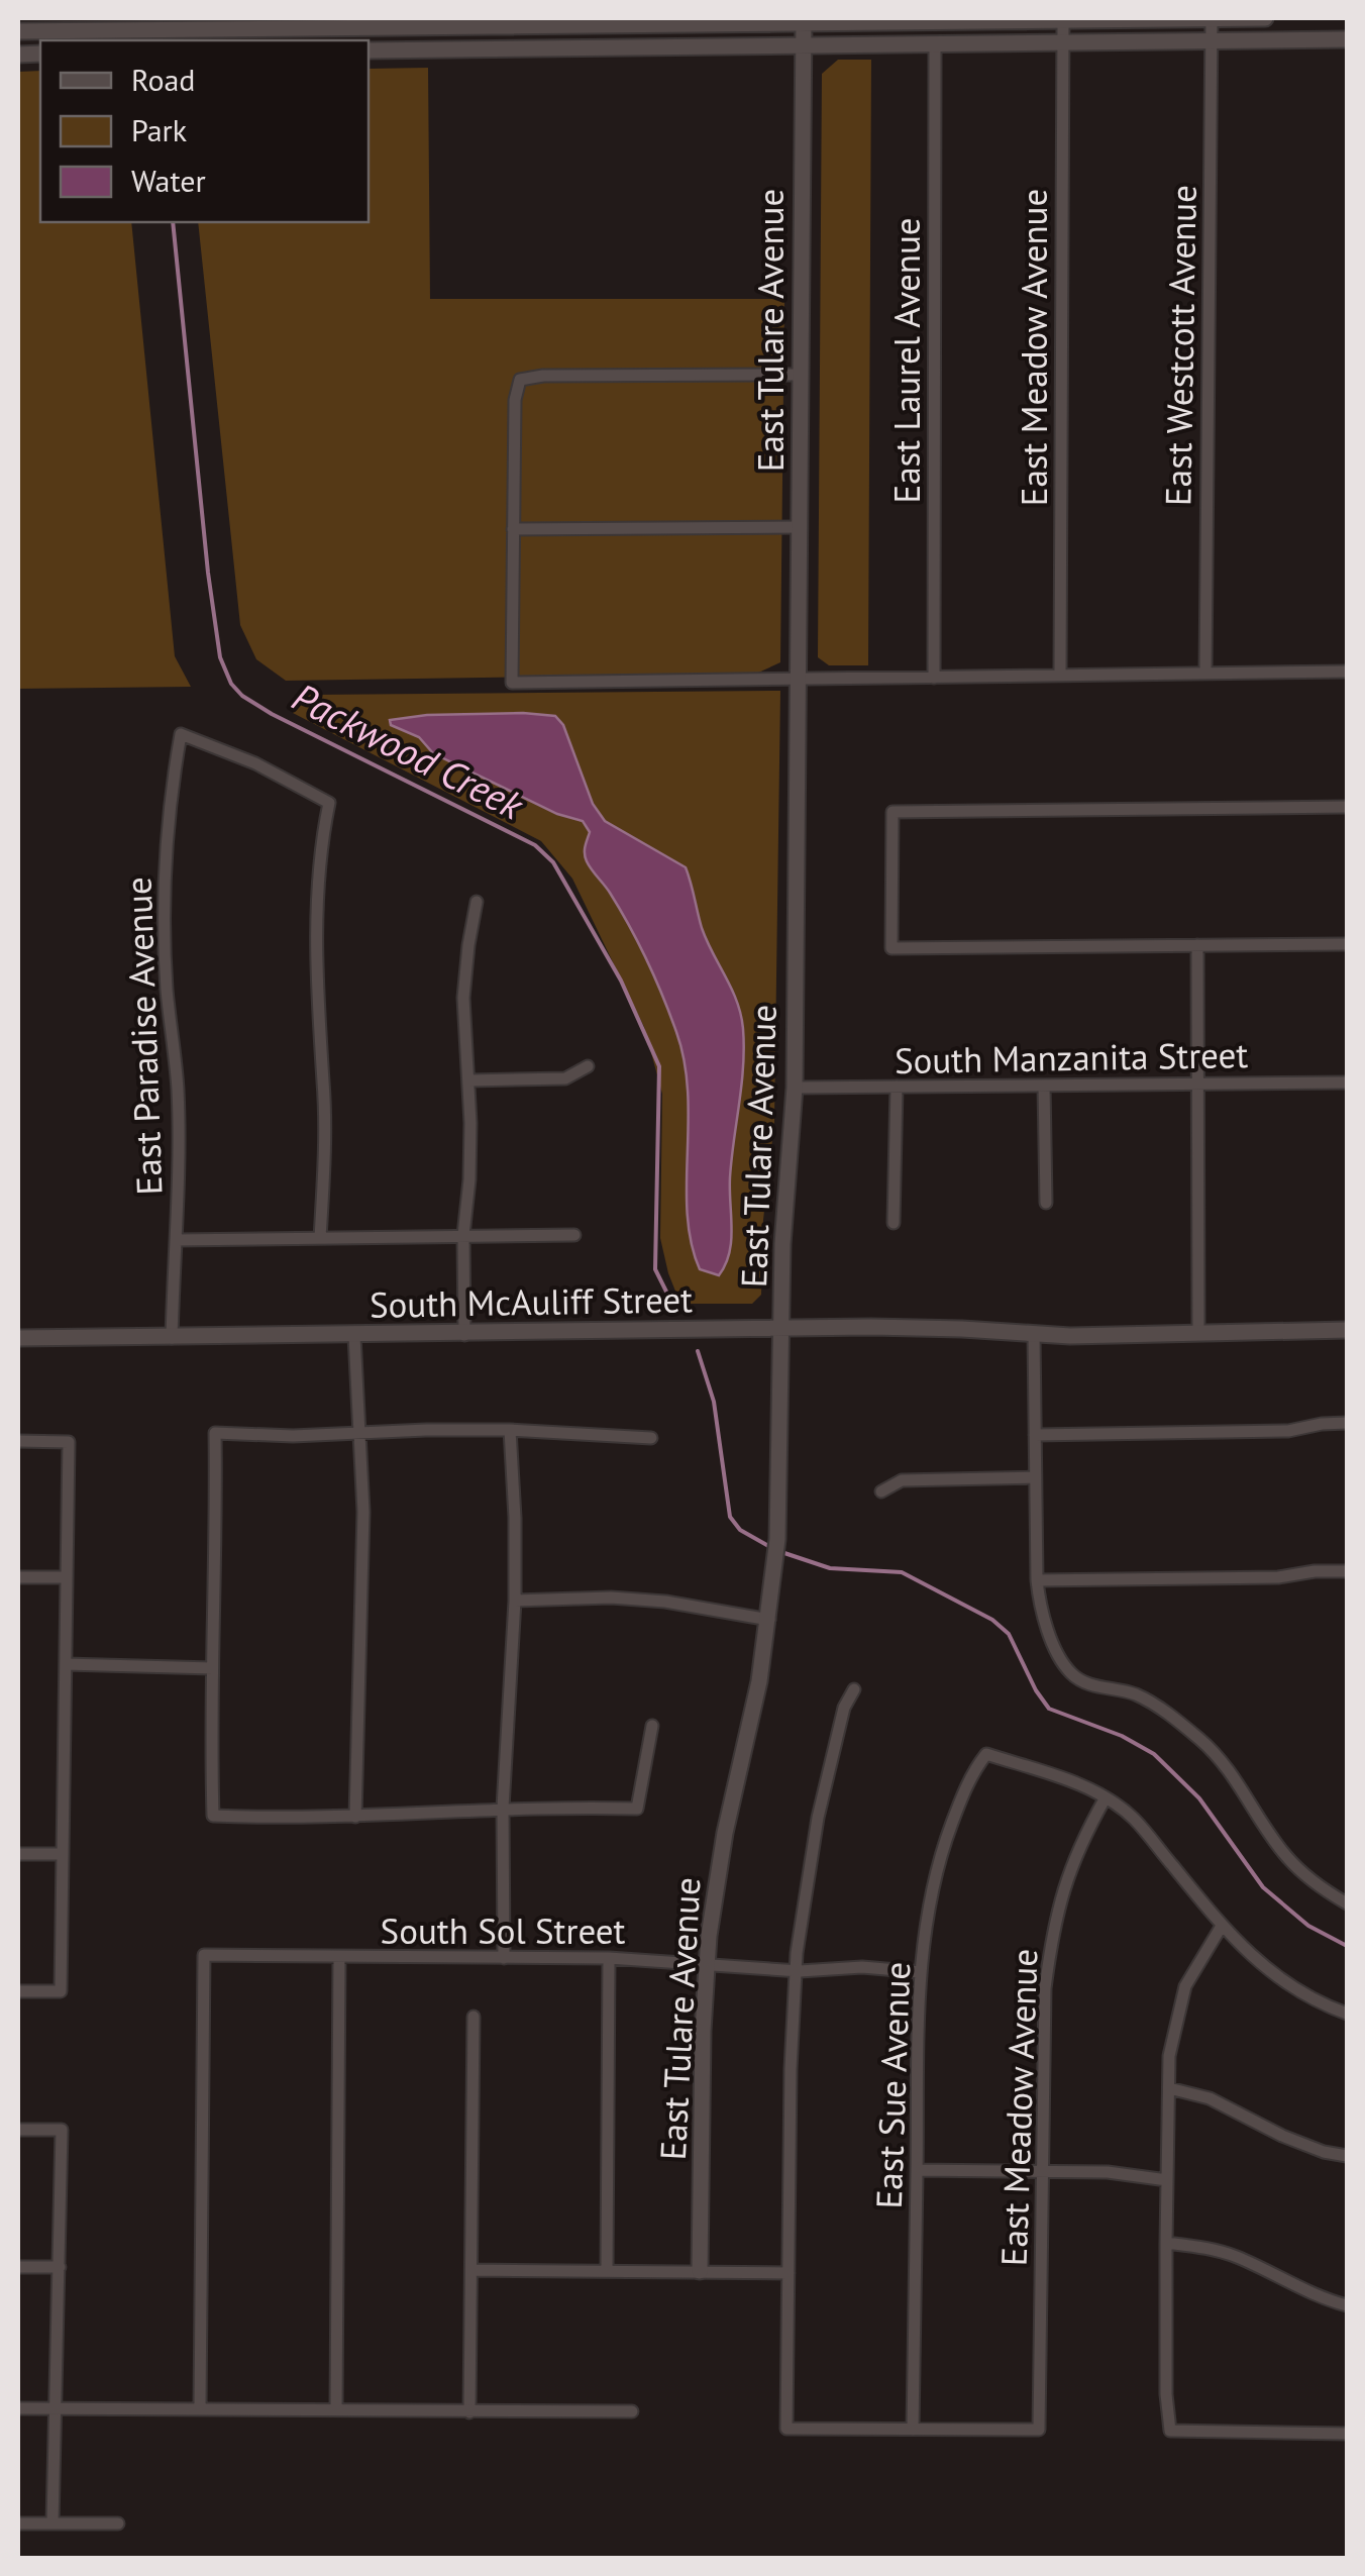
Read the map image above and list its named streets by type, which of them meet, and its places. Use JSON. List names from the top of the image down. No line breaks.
{"streets":{"street":["East Tulare Avenue","East Westcott Avenue","East Meadow Avenue","East Laurel Avenue","East Paradise Avenue","South Manzanita Street","South McAuliff Street","South Sol Street","East Sue Avenue"]},"crossings":[["East Tulare Avenue","South Manzanita Street"],["East Tulare Avenue","South McAuliff Street"],["East Tulare Avenue","South Sol Street"],["East Meadow Avenue","East Sue Avenue"],["East Paradise Avenue","South McAuliff Street"],["South Sol Street","East Sue Avenue"]],"water":["Packwood Creek"],"legend":["Road","Park","Water"]}
